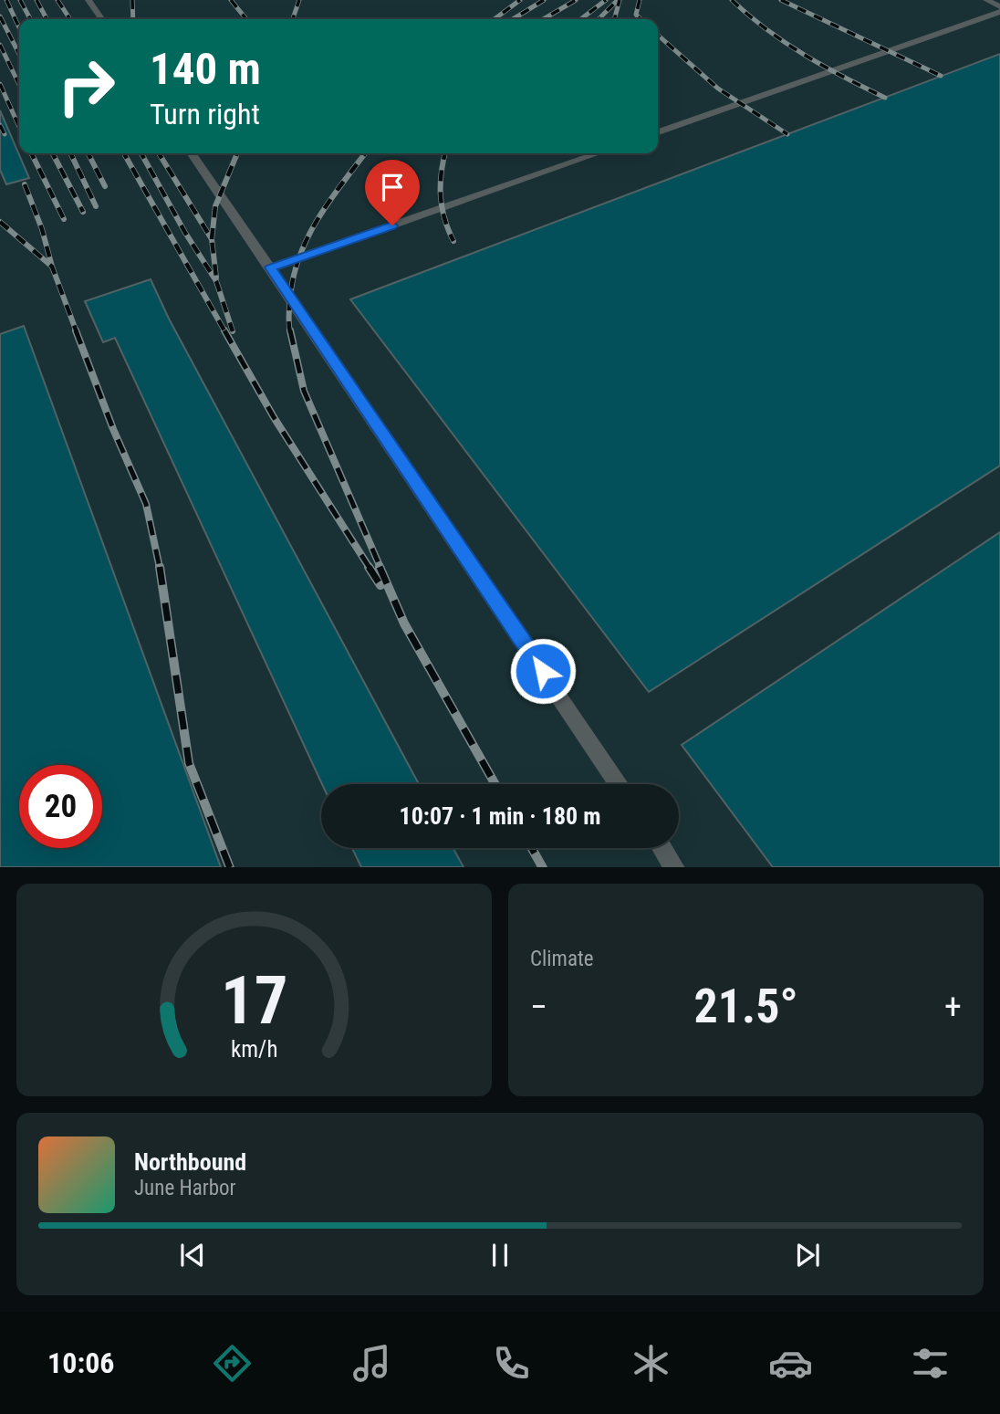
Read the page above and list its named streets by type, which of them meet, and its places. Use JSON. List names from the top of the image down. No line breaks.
{"page":{"turn":["140 m","Turn right"],"limit":"20","trip":"10:07 · 1 min · 180 m","tile":"Climate","heat":["−","21.5°","+"],"song":["Northbound","June Harbor"],"tabs":"10:06","gauge":["17","km/h"]}}
